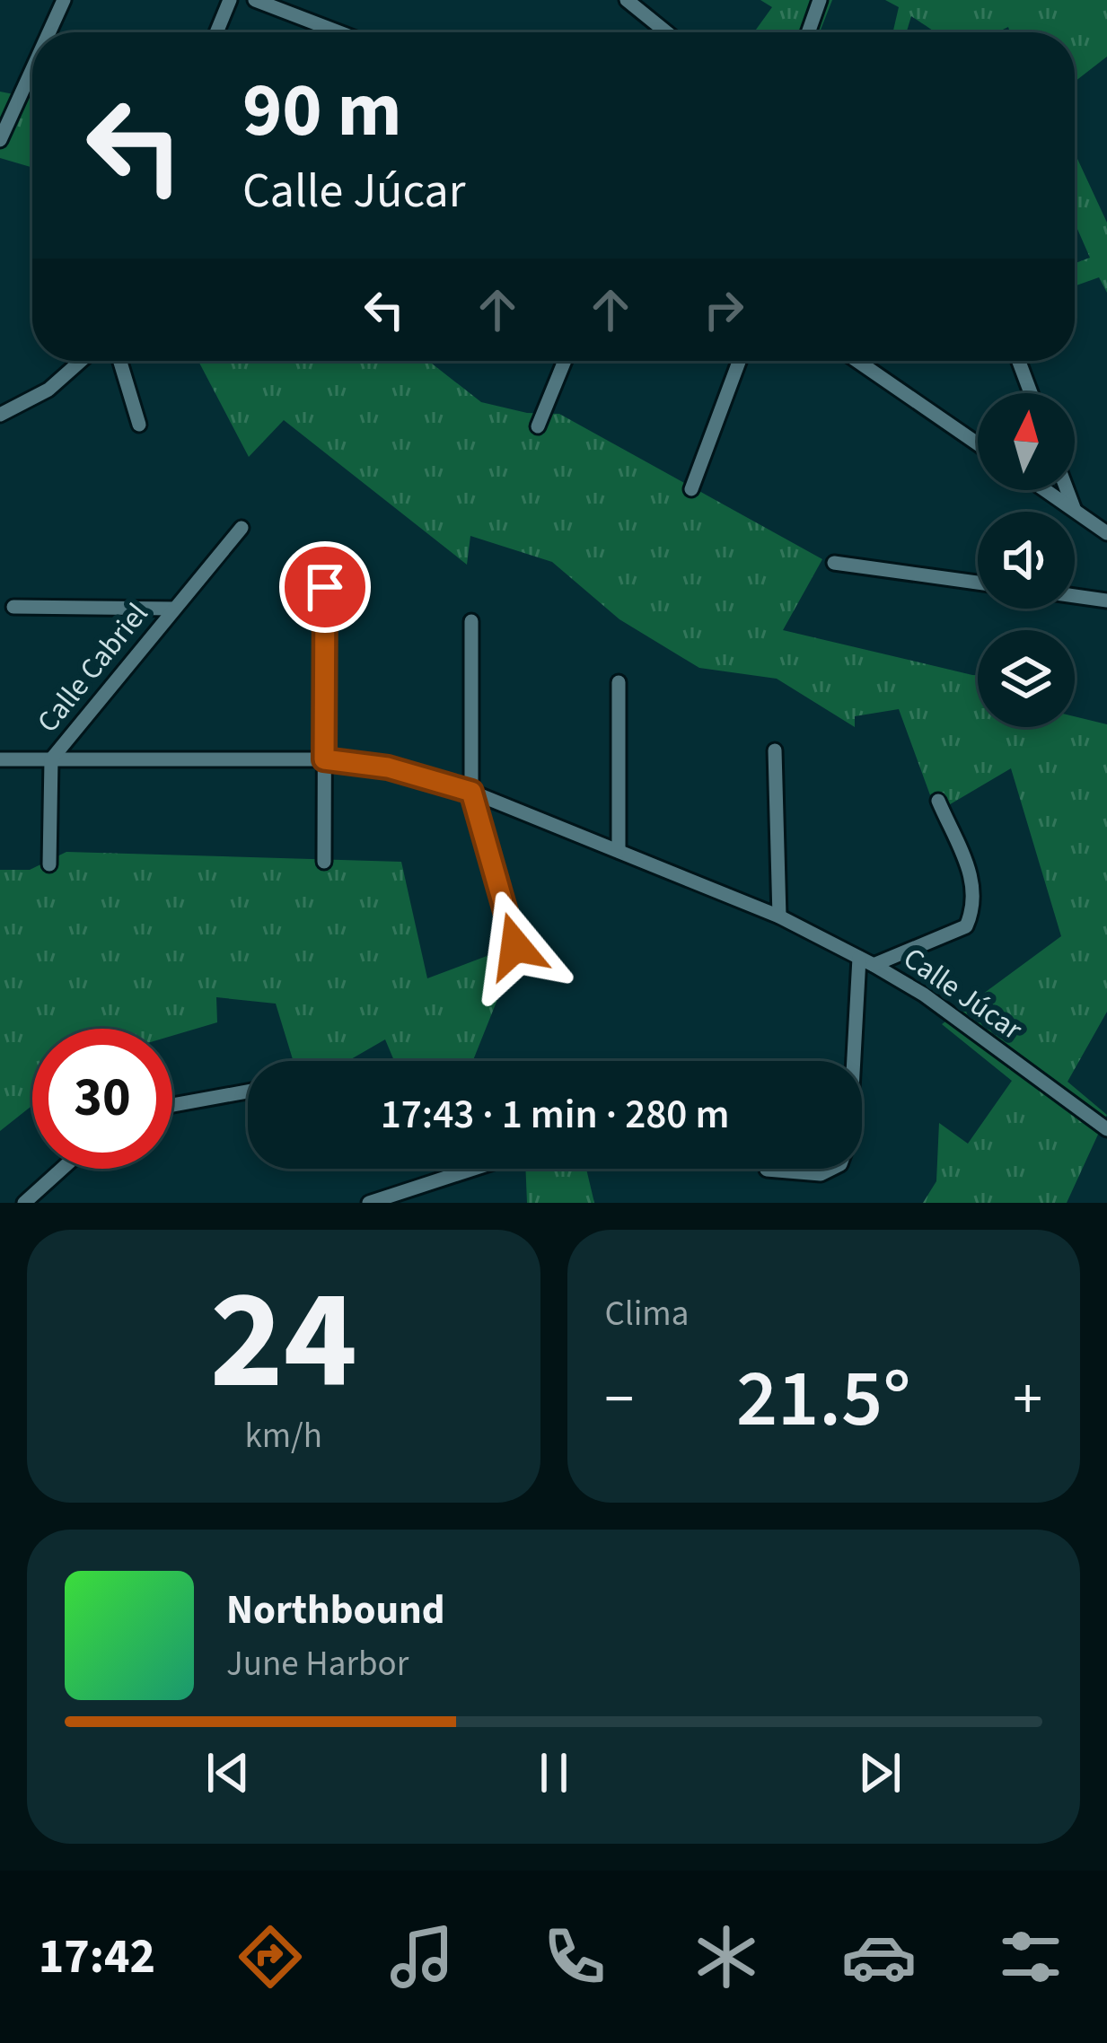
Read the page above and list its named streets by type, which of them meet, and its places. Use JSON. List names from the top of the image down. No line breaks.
{"streets":{"street":["Calle Cabriel","Calle Júcar"]},"crossings":[["Calle Cabriel","Calle Júcar"]],"north":"top","page":{"turn":["90 m","Calle Júcar"],"limit":"30","trip":"17:43 · 1 min · 280 m","tile":[["24","km/h"],"Clima"],"heat":["−","21.5°","+"],"song":["Northbound","June Harbor"],"tabs":"17:42"}}
